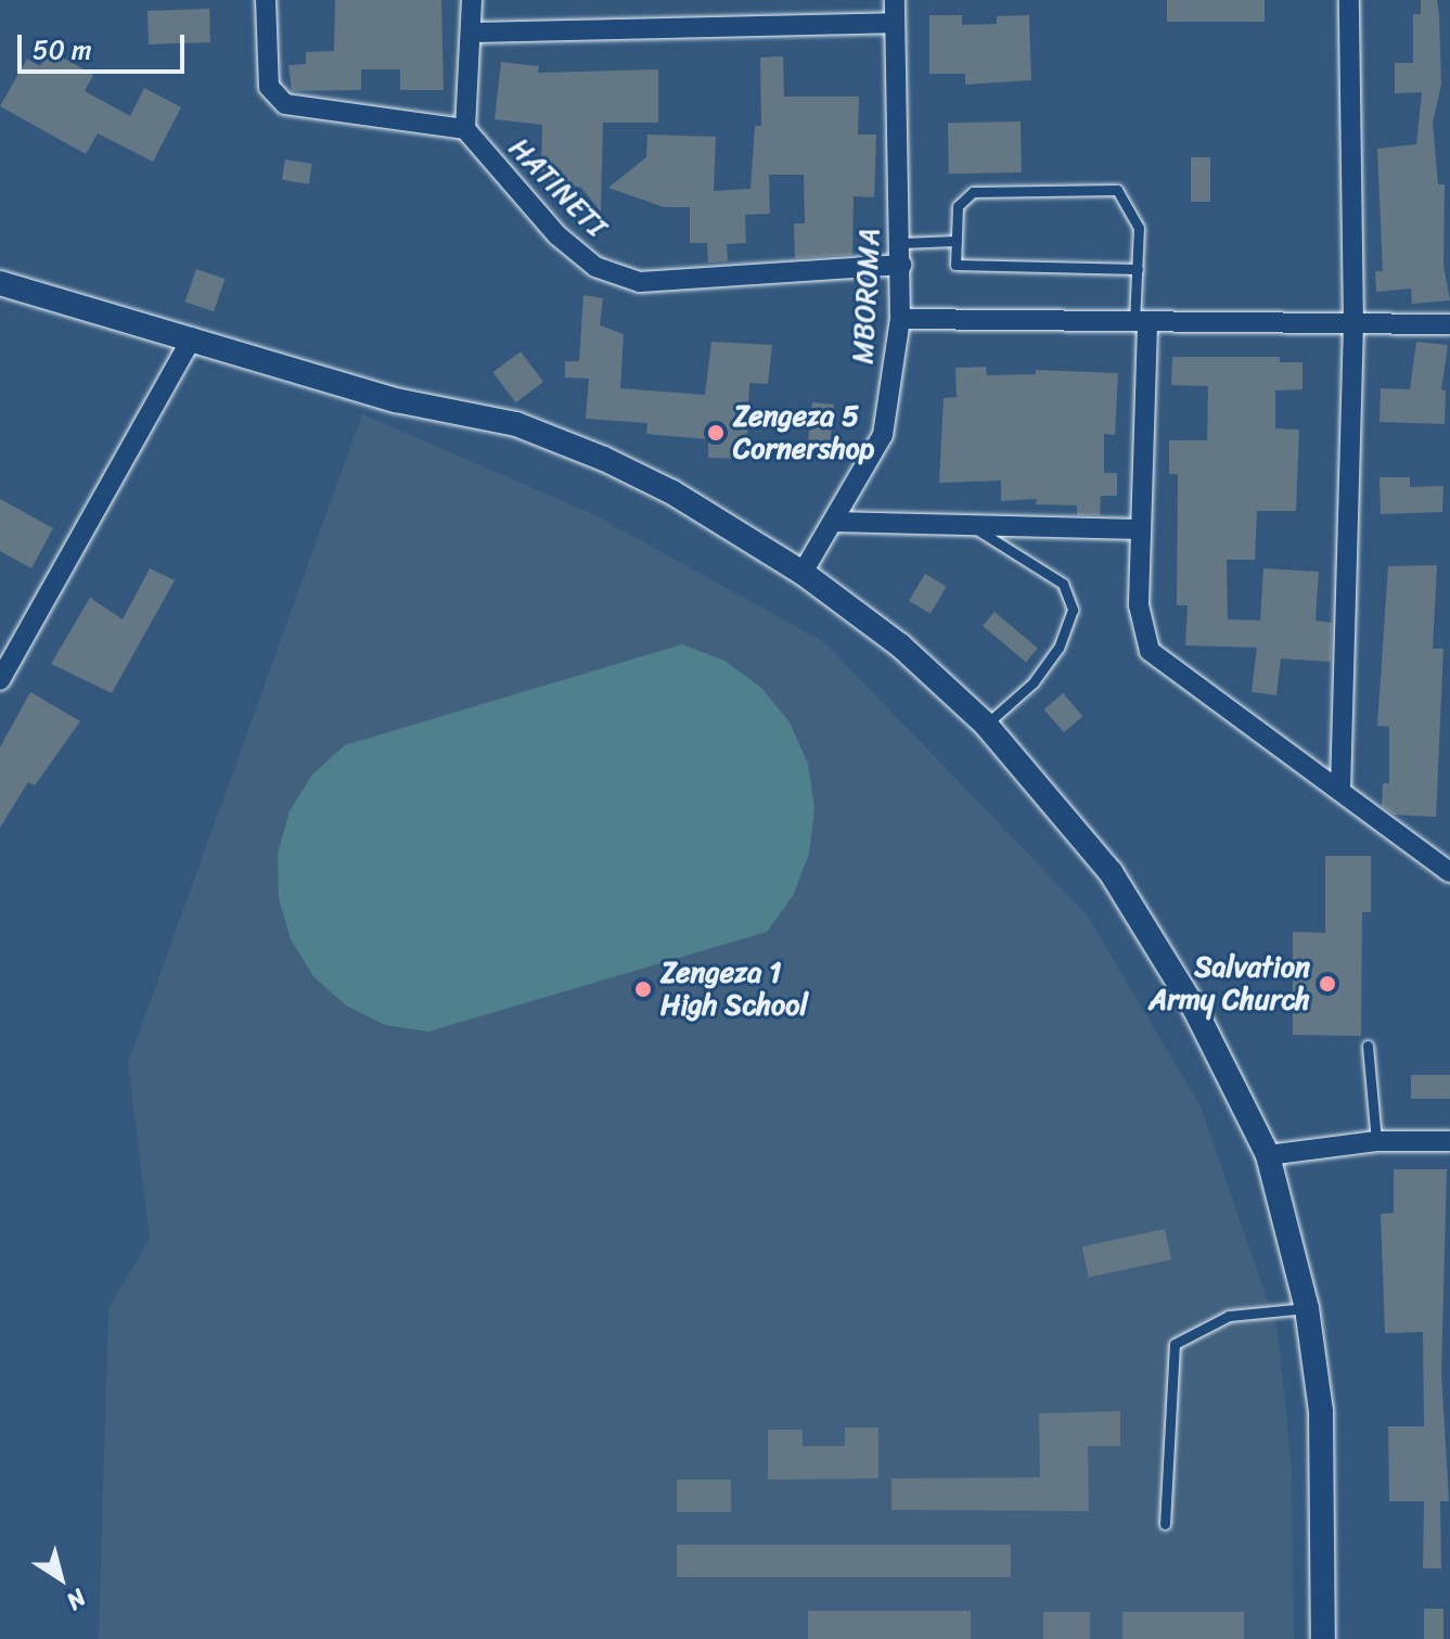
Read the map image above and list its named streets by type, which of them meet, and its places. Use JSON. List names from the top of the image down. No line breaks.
{"streets":{"street":["HATINETI","MBOROMA"]},"crossings":[["HATINETI","MBOROMA"]],"places":["Zengeza 5 Cornershop","Salvation Army Church","Zengeza 1 High School"],"scale_bar":"50 m","north":"bottom right"}
